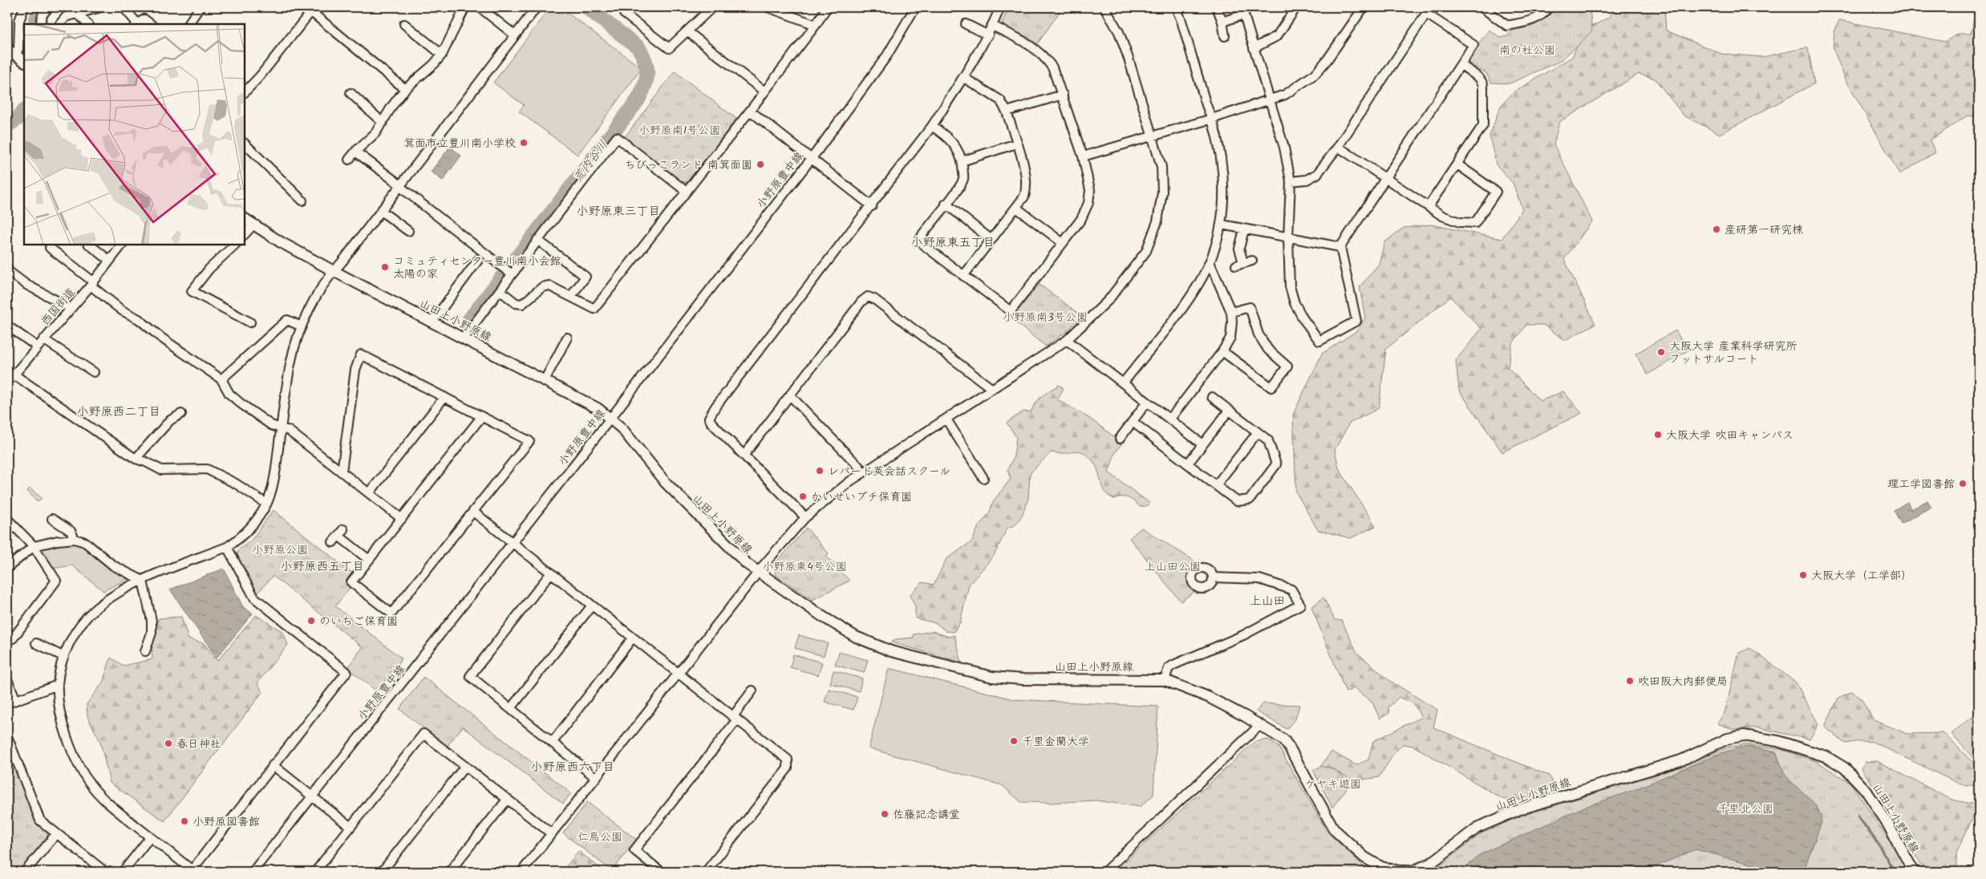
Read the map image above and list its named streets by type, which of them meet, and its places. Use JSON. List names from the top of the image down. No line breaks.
{"streets":{"main road":["山田上小野原線"],"street":["小野原豊中線","西国街道"]},"crossings":[["小野原豊中線","山田上小野原線"]],"districts":["小野原東三丁目","小野原東五丁目","小野原西二丁目","小野原西五丁目","上山田","小野原西六丁目"],"water":["荒内谷川"],"parks":["南の杜公園","小野原南1号公園","小野原南3号公園","小野原公園","小野原東4号公園","上山田公園","ケヤキ遊園","千里北公園","仁鳥公園"],"places":["箕面市立豊川南小学校","ちびっこランド 南箕面園","産研第一研究棟","コミュティセンター豊川南小会館 太陽の家","大阪大学 産業科学研究所 フットサルコート","大阪大学 吹田キャンパス","レパード英会話スクール","理工学図書館","かいせいプチ保育園","大阪大学（工学部）","のいちご保育園","吹田阪大内郵便局","千里金蘭大学","春日神社","佐藤記念講堂","小野原図書館"]}
